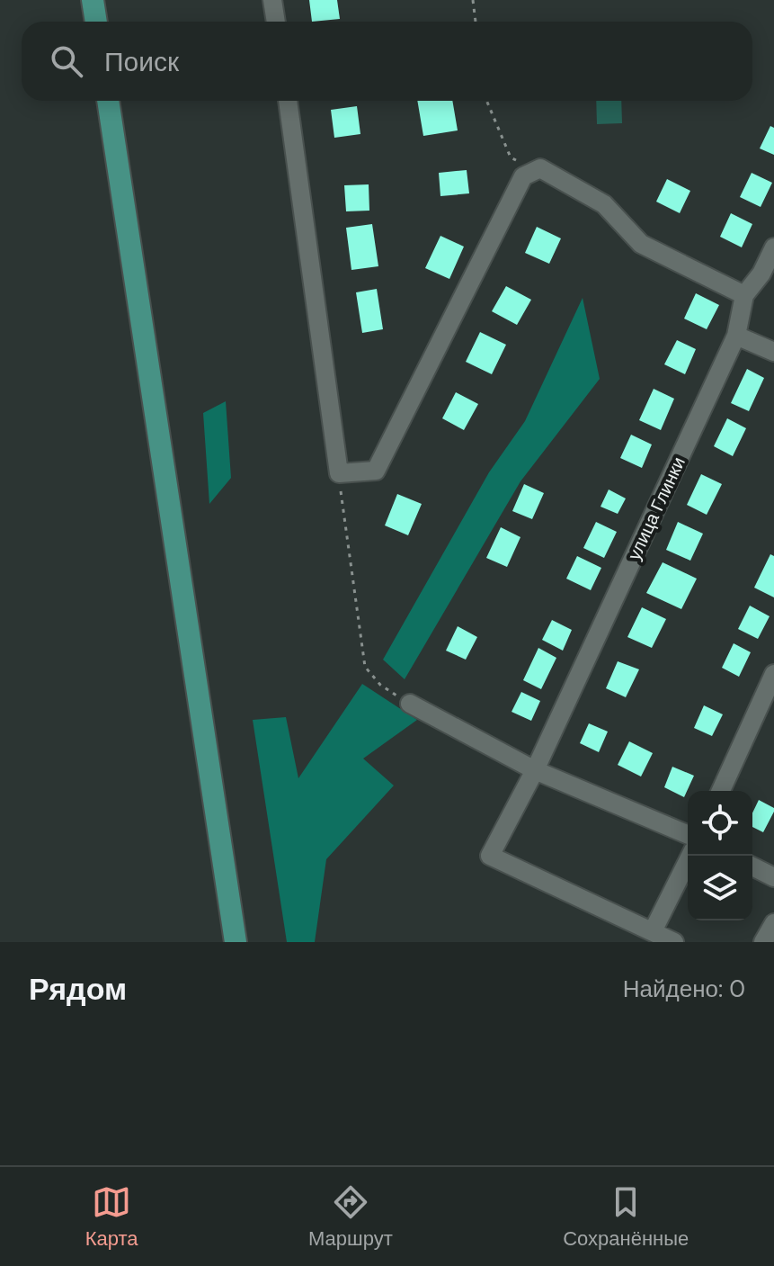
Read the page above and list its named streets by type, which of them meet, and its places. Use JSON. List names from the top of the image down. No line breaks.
{"streets":{"street":["улица Глинки"]},"page":{"search":"Поиск","heading":["Рядом","Найдено: 0"],"nav":["Карта","Маршрут","Сохранённые"]}}
